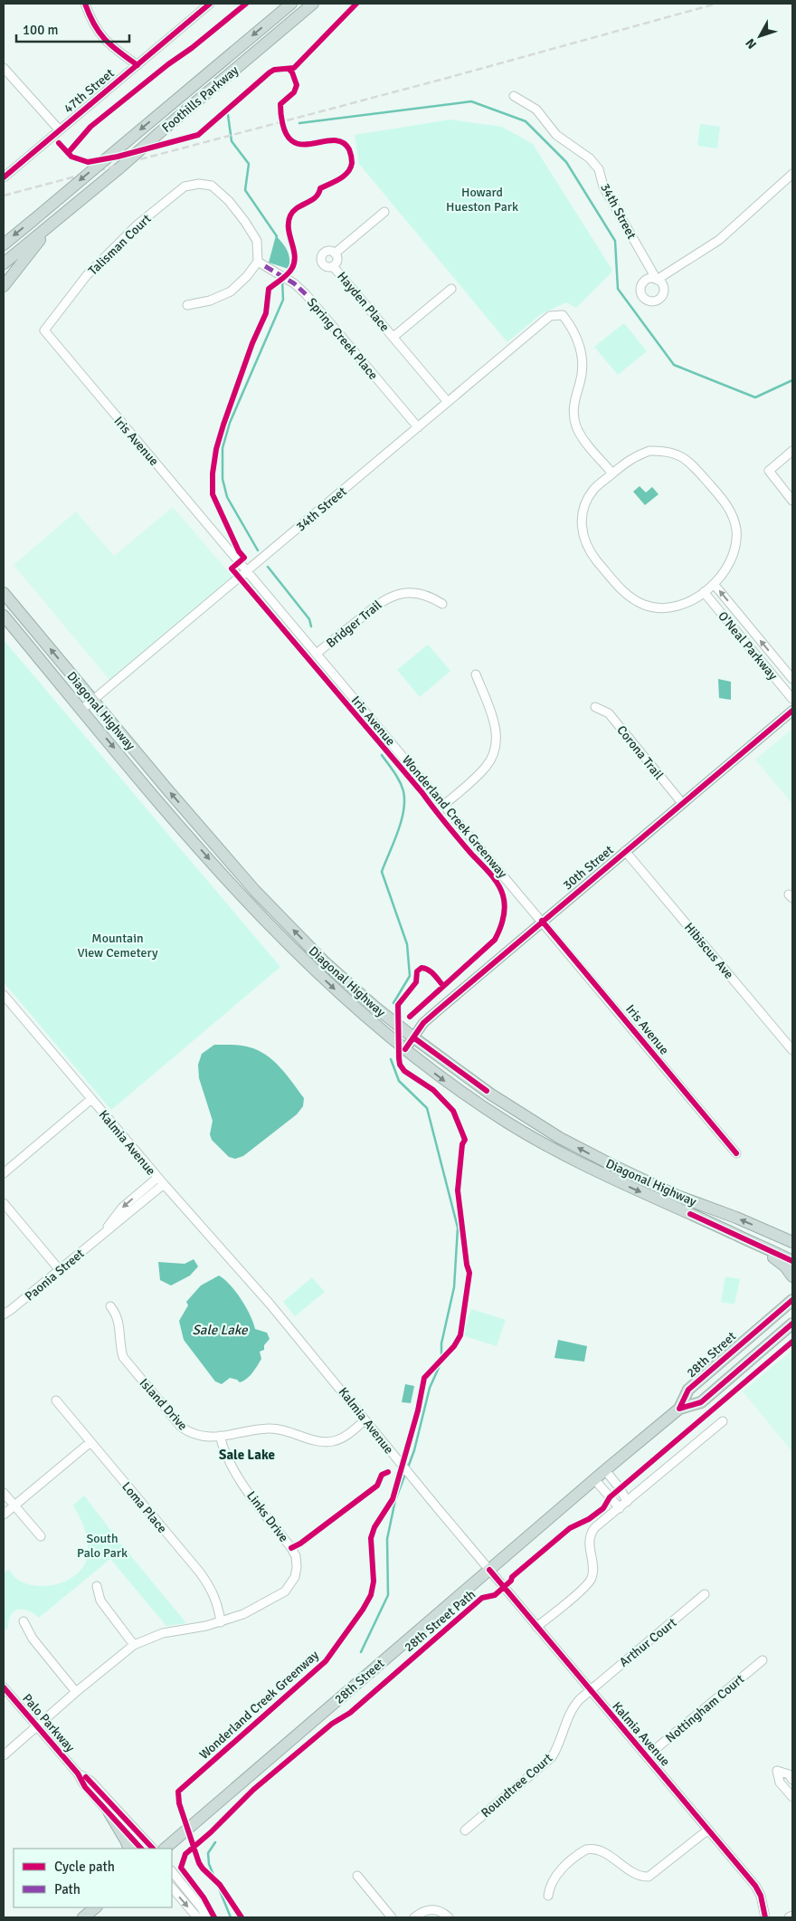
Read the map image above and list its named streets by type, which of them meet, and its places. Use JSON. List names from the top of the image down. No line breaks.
{"streets":{"highway":["Foothills Parkway","Diagonal Highway","28th Street"],"main road":["30th Street"],"street":["47th Street","34th Street","Talisman Court","Hayden Place","Spring Creek Place","Iris Avenue","Bridger Trail","O'Neal Parkway","Corona Trail","Hibiscus Ave","Kalmia Avenue","Paonia Street","Island Drive","Loma Place","Links Drive","Arthur Court","Nottingham Court","Palo Parkway","Roundtree Court"],"cycle path":["Wonderland Creek Greenway","28th Street Path"]},"crossings":[["34th Street","Hayden Place"],["34th Street","Spring Creek Place"],["34th Street","Iris Avenue"],["34th Street","O'Neal Parkway"],["34th Street","Diagonal Highway"],["Talisman Court","Spring Creek Place"],["Talisman Court","Iris Avenue"],["Iris Avenue","Bridger Trail"],["Iris Avenue","30th Street"],["Diagonal Highway","30th Street"],["Corona Trail","30th Street"],["30th Street","Hibiscus Ave"],["Kalmia Avenue","Paonia Street"],["Kalmia Avenue","28th Street"],["Kalmia Avenue","Island Drive"],["Kalmia Avenue","Arthur Court"],["Kalmia Avenue","Nottingham Court"],["Kalmia Avenue","Roundtree Court"],["Island Drive","Links Drive"],["Loma Place","Links Drive"],["Arthur Court","Roundtree Court"]],"districts":["Sale Lake"],"water":["Sale Lake"],"parks":["Howard Hueston Park","Mountain View Cemetery","South Palo Park"],"legend":["Cycle path","Path"],"scale_bar":"100 m","north":"bottom left"}
